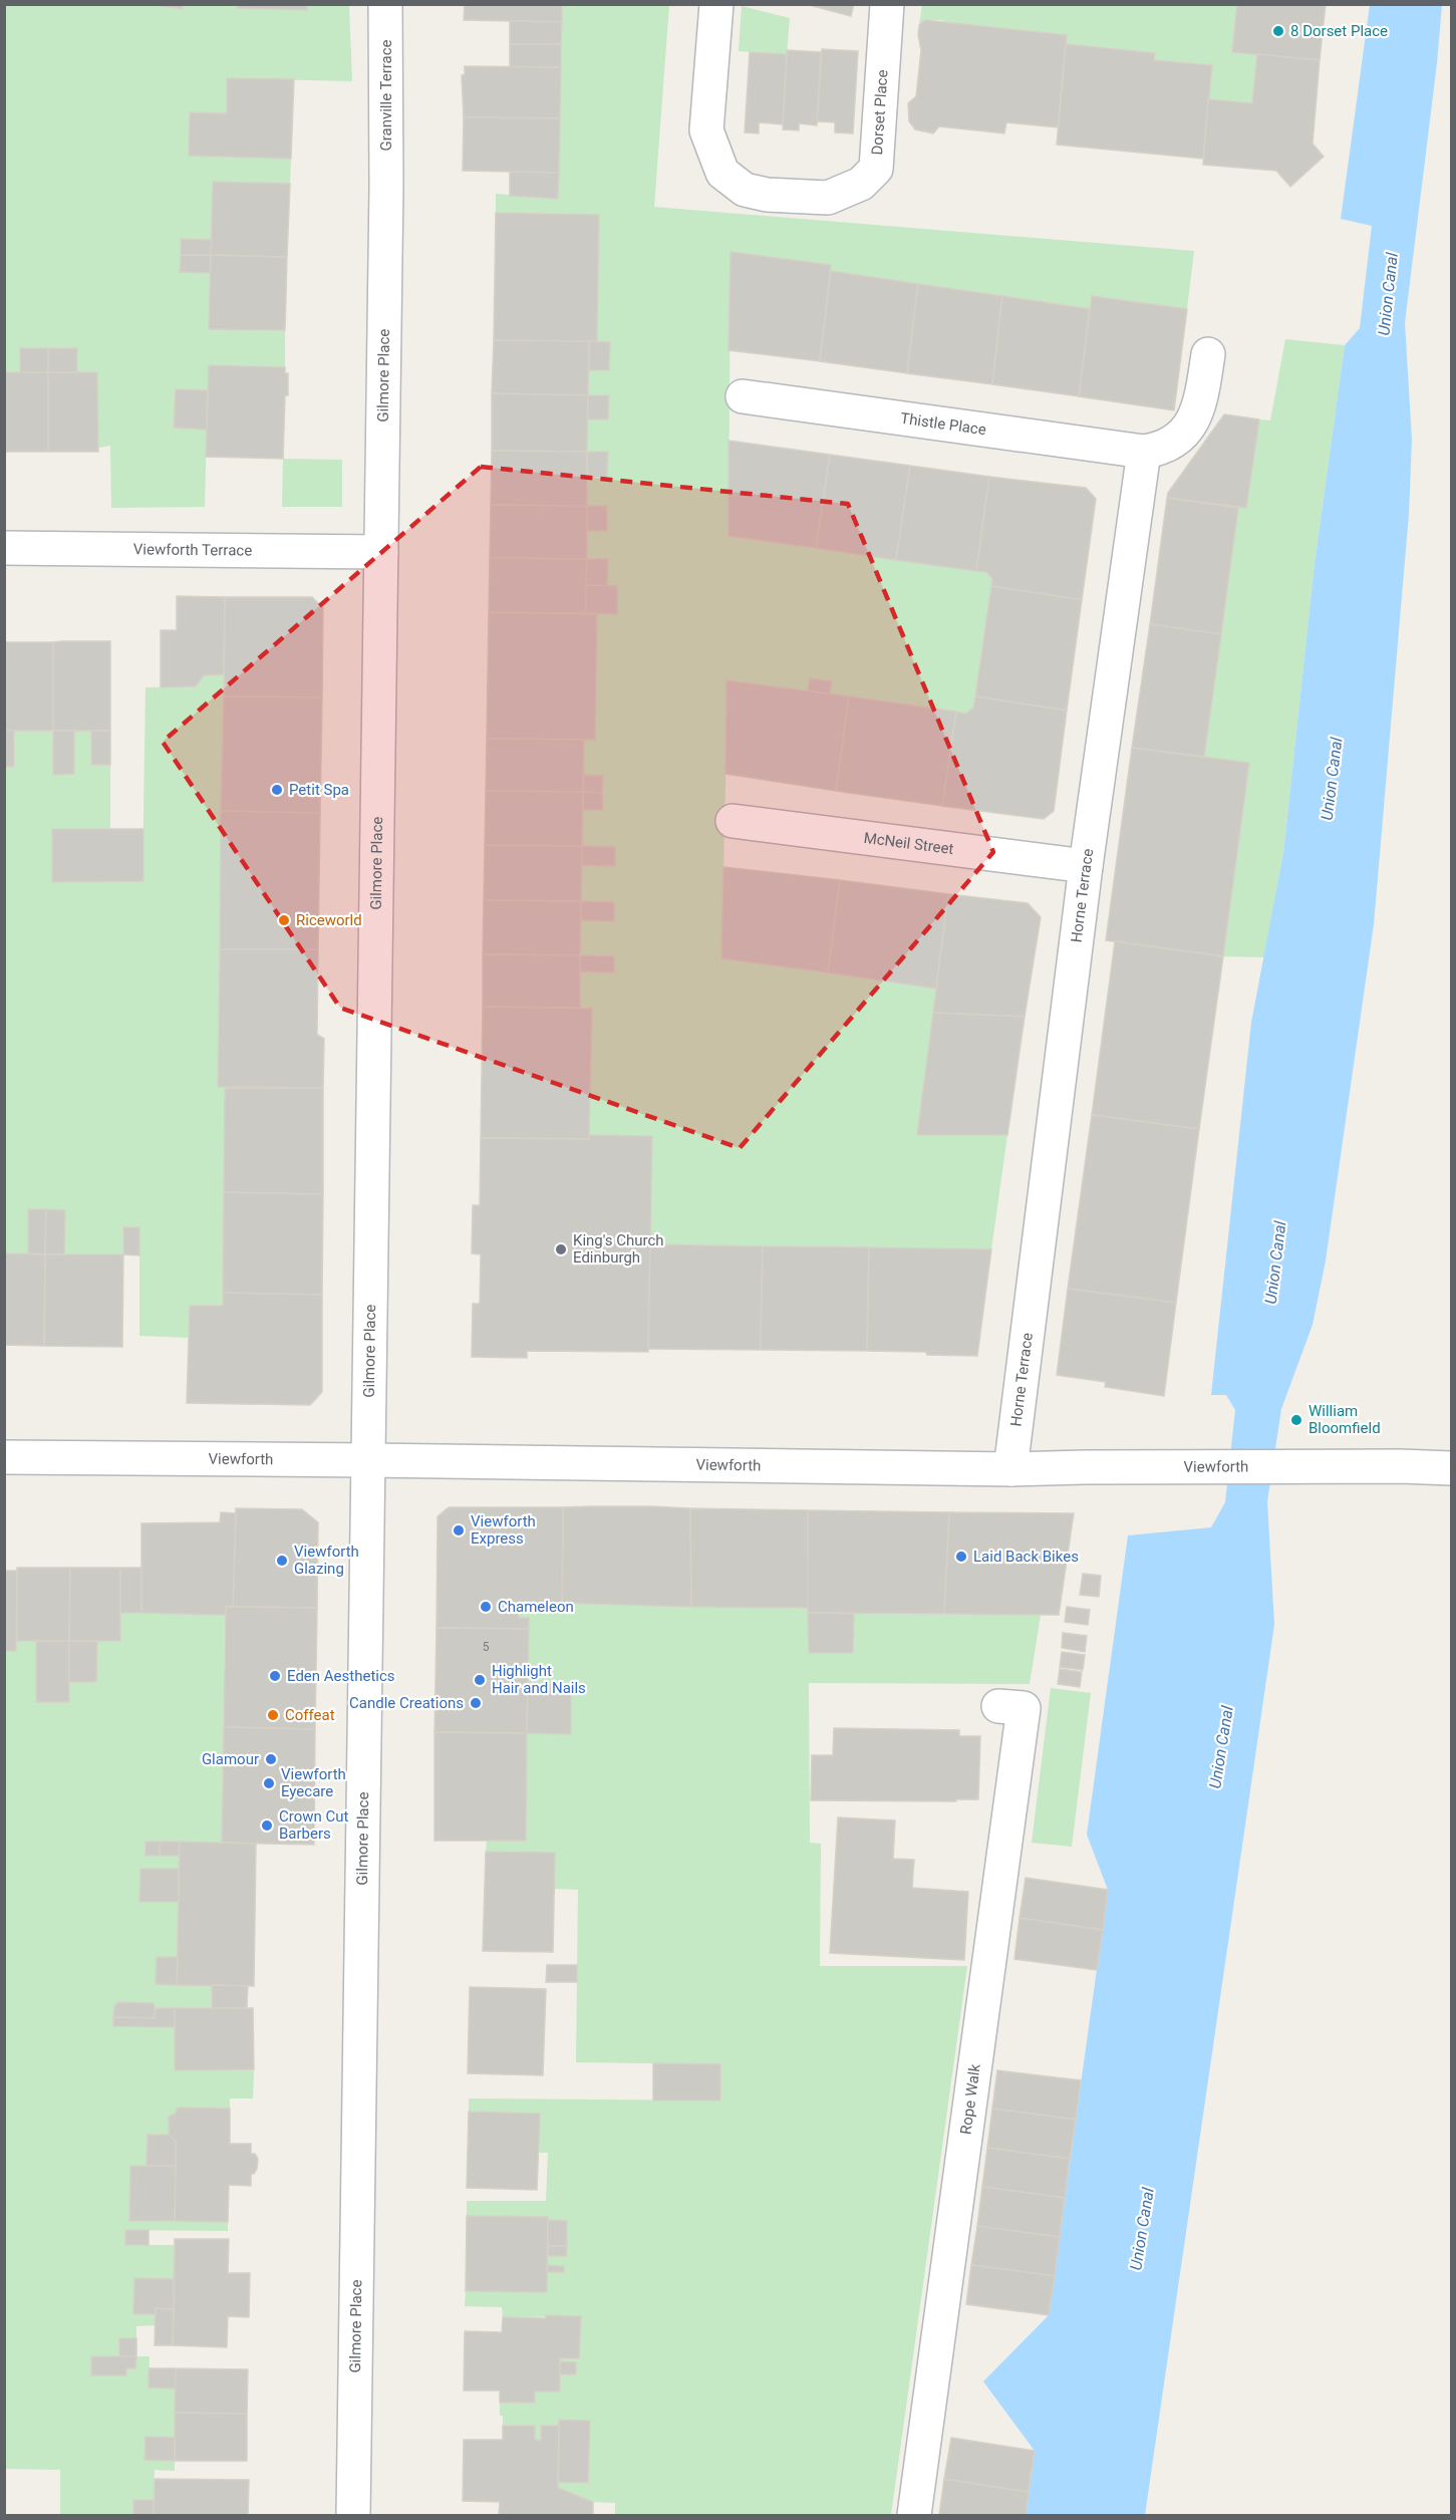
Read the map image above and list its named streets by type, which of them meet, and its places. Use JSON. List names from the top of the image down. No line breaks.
{"streets":{"street":["Granville Terrace","Dorset Place","Gilmore Place","Thistle Place","Viewforth Terrace","McNeil Street","Horne Terrace","Viewforth","Rope Walk"]},"crossings":[["Granville Terrace","Gilmore Place"],["Gilmore Place","Viewforth Terrace"],["Gilmore Place","Viewforth"],["Thistle Place","Horne Terrace"],["McNeil Street","Horne Terrace"],["Horne Terrace","Viewforth"]],"water":["Union Canal"],"places":["8 Dorset Place","Petit Spa","Riceworld","King's Church Edinburgh","William Bloomfield","Viewforth Express","Laid Back Bikes","Viewforth Glazing","Chameleon","Eden Aesthetics","Highlight Hair and Nails","Candle Creations","Coffeat","Glamour","Viewforth Eyecare","Crown Cut Barbers"],"house_numbers":["5"]}
